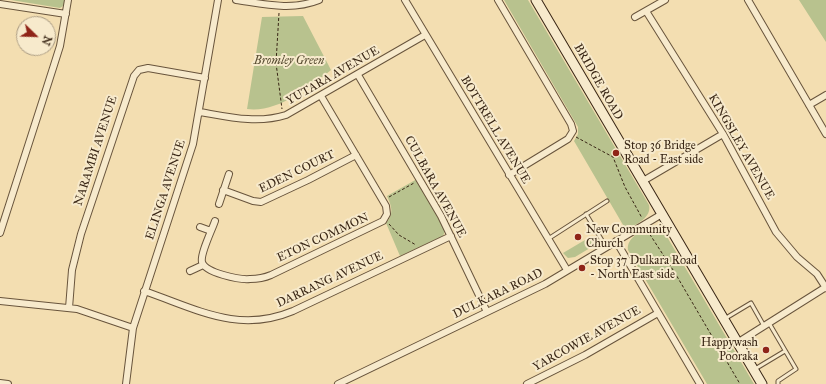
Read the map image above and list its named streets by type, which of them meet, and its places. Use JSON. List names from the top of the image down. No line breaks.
{"streets":{"main road":["BRIDGE ROAD"],"street":["YUTARA AVENUE","BOTTRELL AVENUE","KINGSLEY AVENUE","NARAMBI AVENUE","EDEN COURT","CULBARA AVENUE","ELINGA AVENUE","ETON COMMON","DARRANG AVENUE","DULKARA ROAD","YARCOWIE AVENUE"]},"crossings":[["YUTARA AVENUE","BOTTRELL AVENUE"],["YUTARA AVENUE","CULBARA AVENUE"],["YUTARA AVENUE","ELINGA AVENUE"],["YUTARA AVENUE","ETON COMMON"],["BRIDGE ROAD","DULKARA ROAD"],["BOTTRELL AVENUE","DULKARA ROAD"],["NARAMBI AVENUE","ELINGA AVENUE"],["EDEN COURT","ETON COMMON"],["CULBARA AVENUE","DARRANG AVENUE"],["CULBARA AVENUE","DULKARA ROAD"],["ELINGA AVENUE","DARRANG AVENUE"]],"parks":["Bromley Green"],"places":["Stop 36 Bridge Road - East side","New Community Church","Stop 37 Dulkara Road - North East side","Happywash Pooraka"],"north":"bottom right"}
